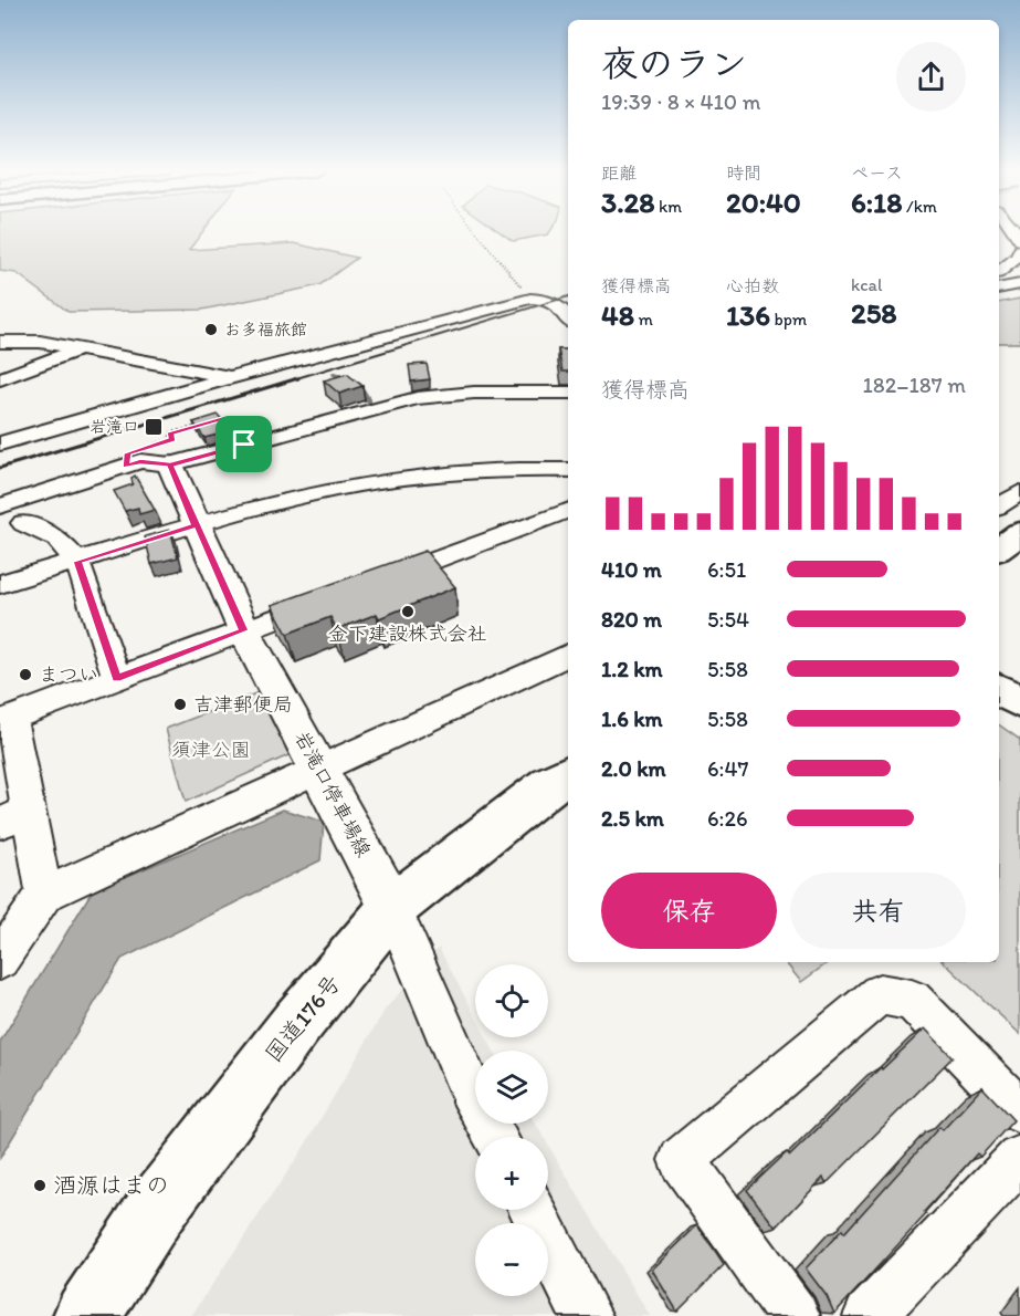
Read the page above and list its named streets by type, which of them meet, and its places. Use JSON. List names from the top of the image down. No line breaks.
{"streets":{"highway":["国道176号"],"main road":["岩滝口停車場線"]},"crossings":[["岩滝口停車場線","国道176号"]],"parks":["須津公園"],"places":{"other":["お多福旅館","金下建設株式会社","まつい","吉津郵便局","酒源はまの"],"transit":["岩滝口"]},"page":{"heading":["夜のラン","19:39 · 8 × 410 m"],"stats":[["距離","3.28 km"],["時間","20:40"],["ペース","6:18 /km"],["獲得標高","48 m"],["心拍数","136 bpm"],["kcal","258"]],"chart":["獲得標高","182–187 m"],"list":[{"name":"410 m","note":"6:51"},{"name":"820 m","note":"5:54"},{"name":"1.2 km","note":"5:58"},{"name":"1.6 km","note":"5:58"},{"name":"2.0 km","note":"6:47"},{"name":"2.5 km","note":"6:26"}],"buttons":["保存","共有"],"map_buttons":["+","−"]}}
